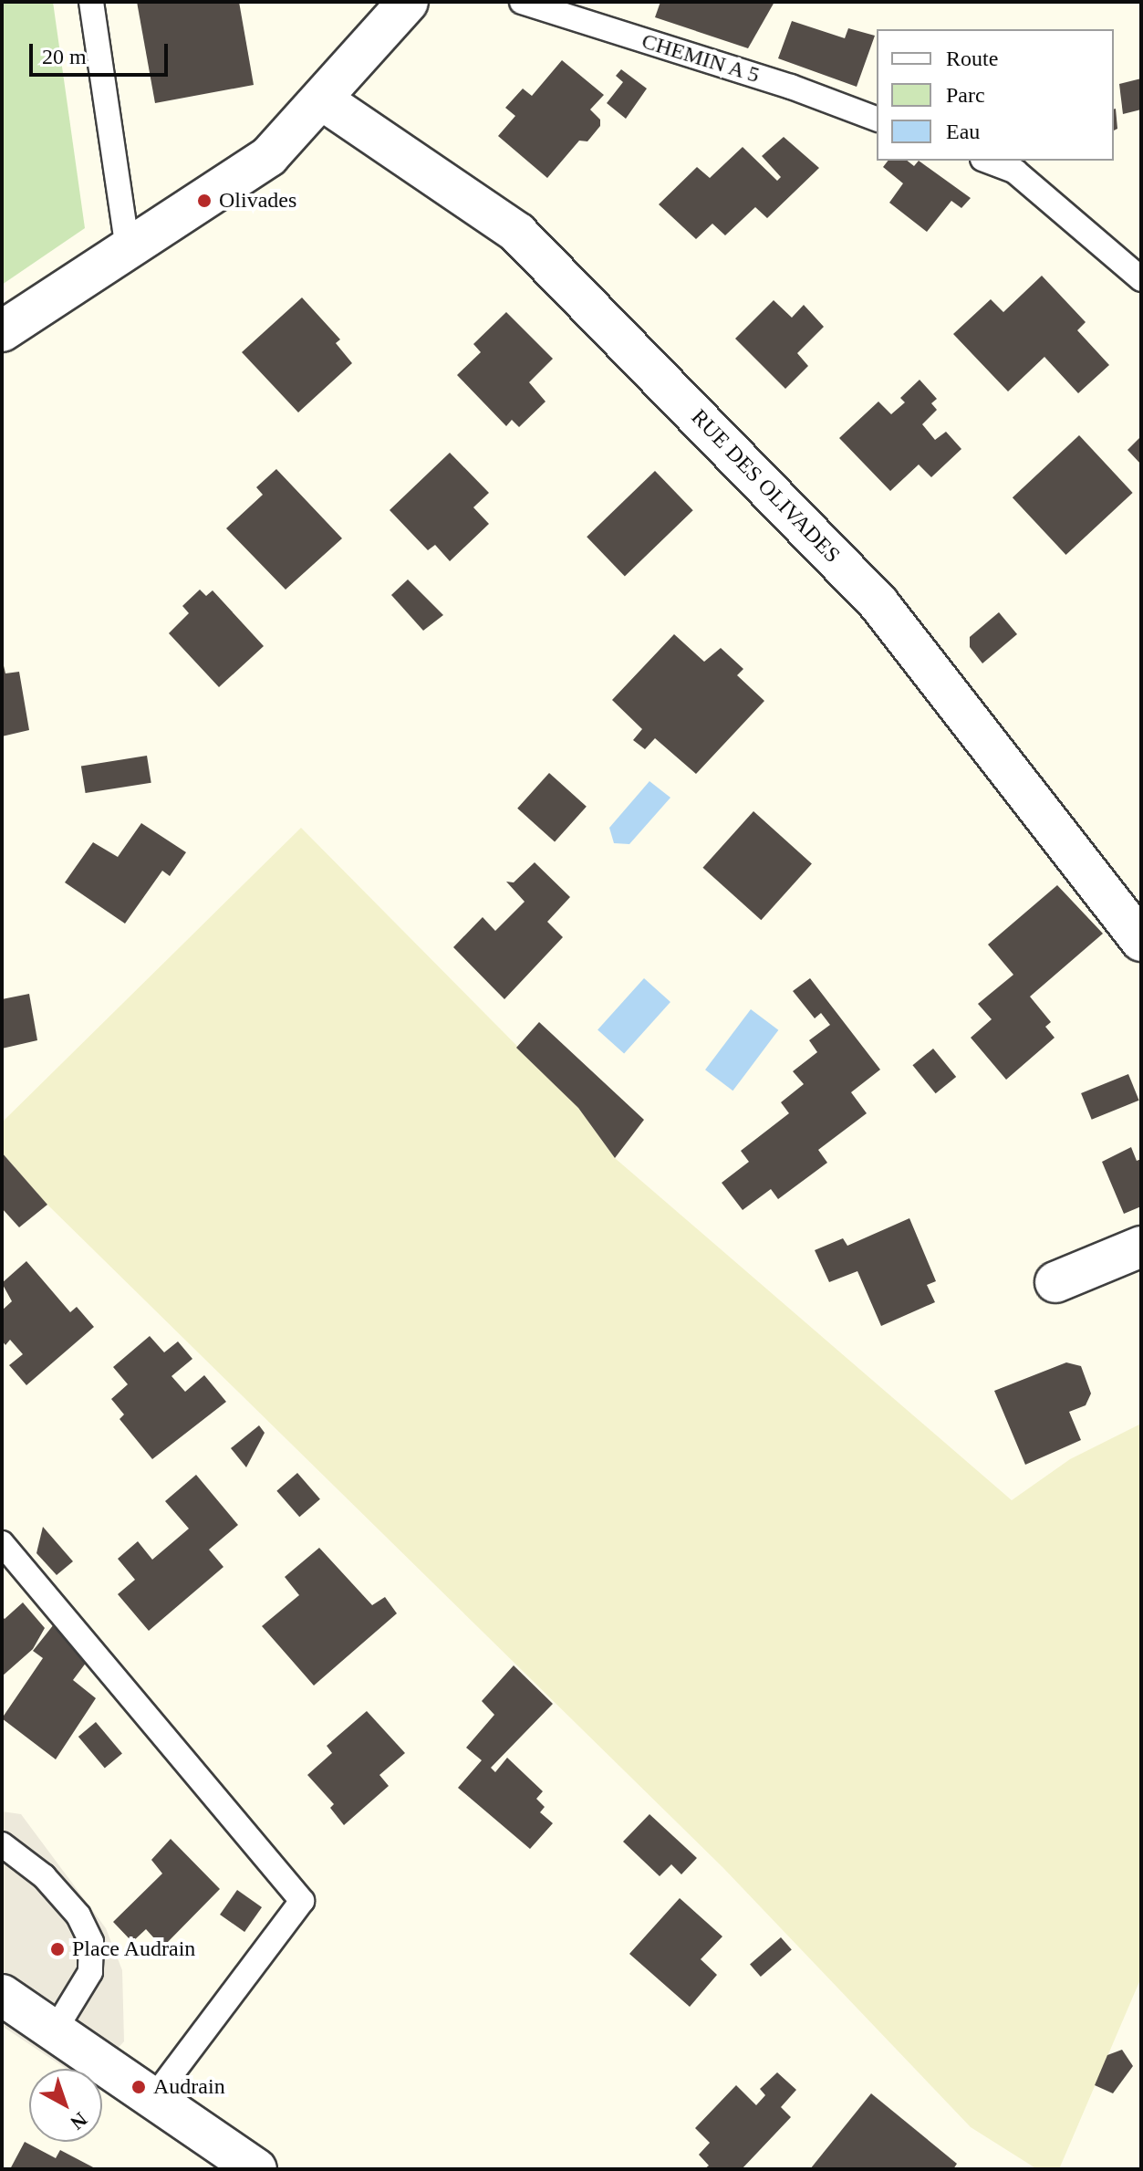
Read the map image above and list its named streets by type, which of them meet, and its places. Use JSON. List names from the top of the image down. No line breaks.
{"streets":{"street":["RUE DES OLIVADES"],"lane":["CHEMIN A 5"]},"places":["Olivades","Place Audrain","Audrain"],"legend":["Route","Parc","Eau"],"scale_bar":"20 m","north":"bottom right"}
